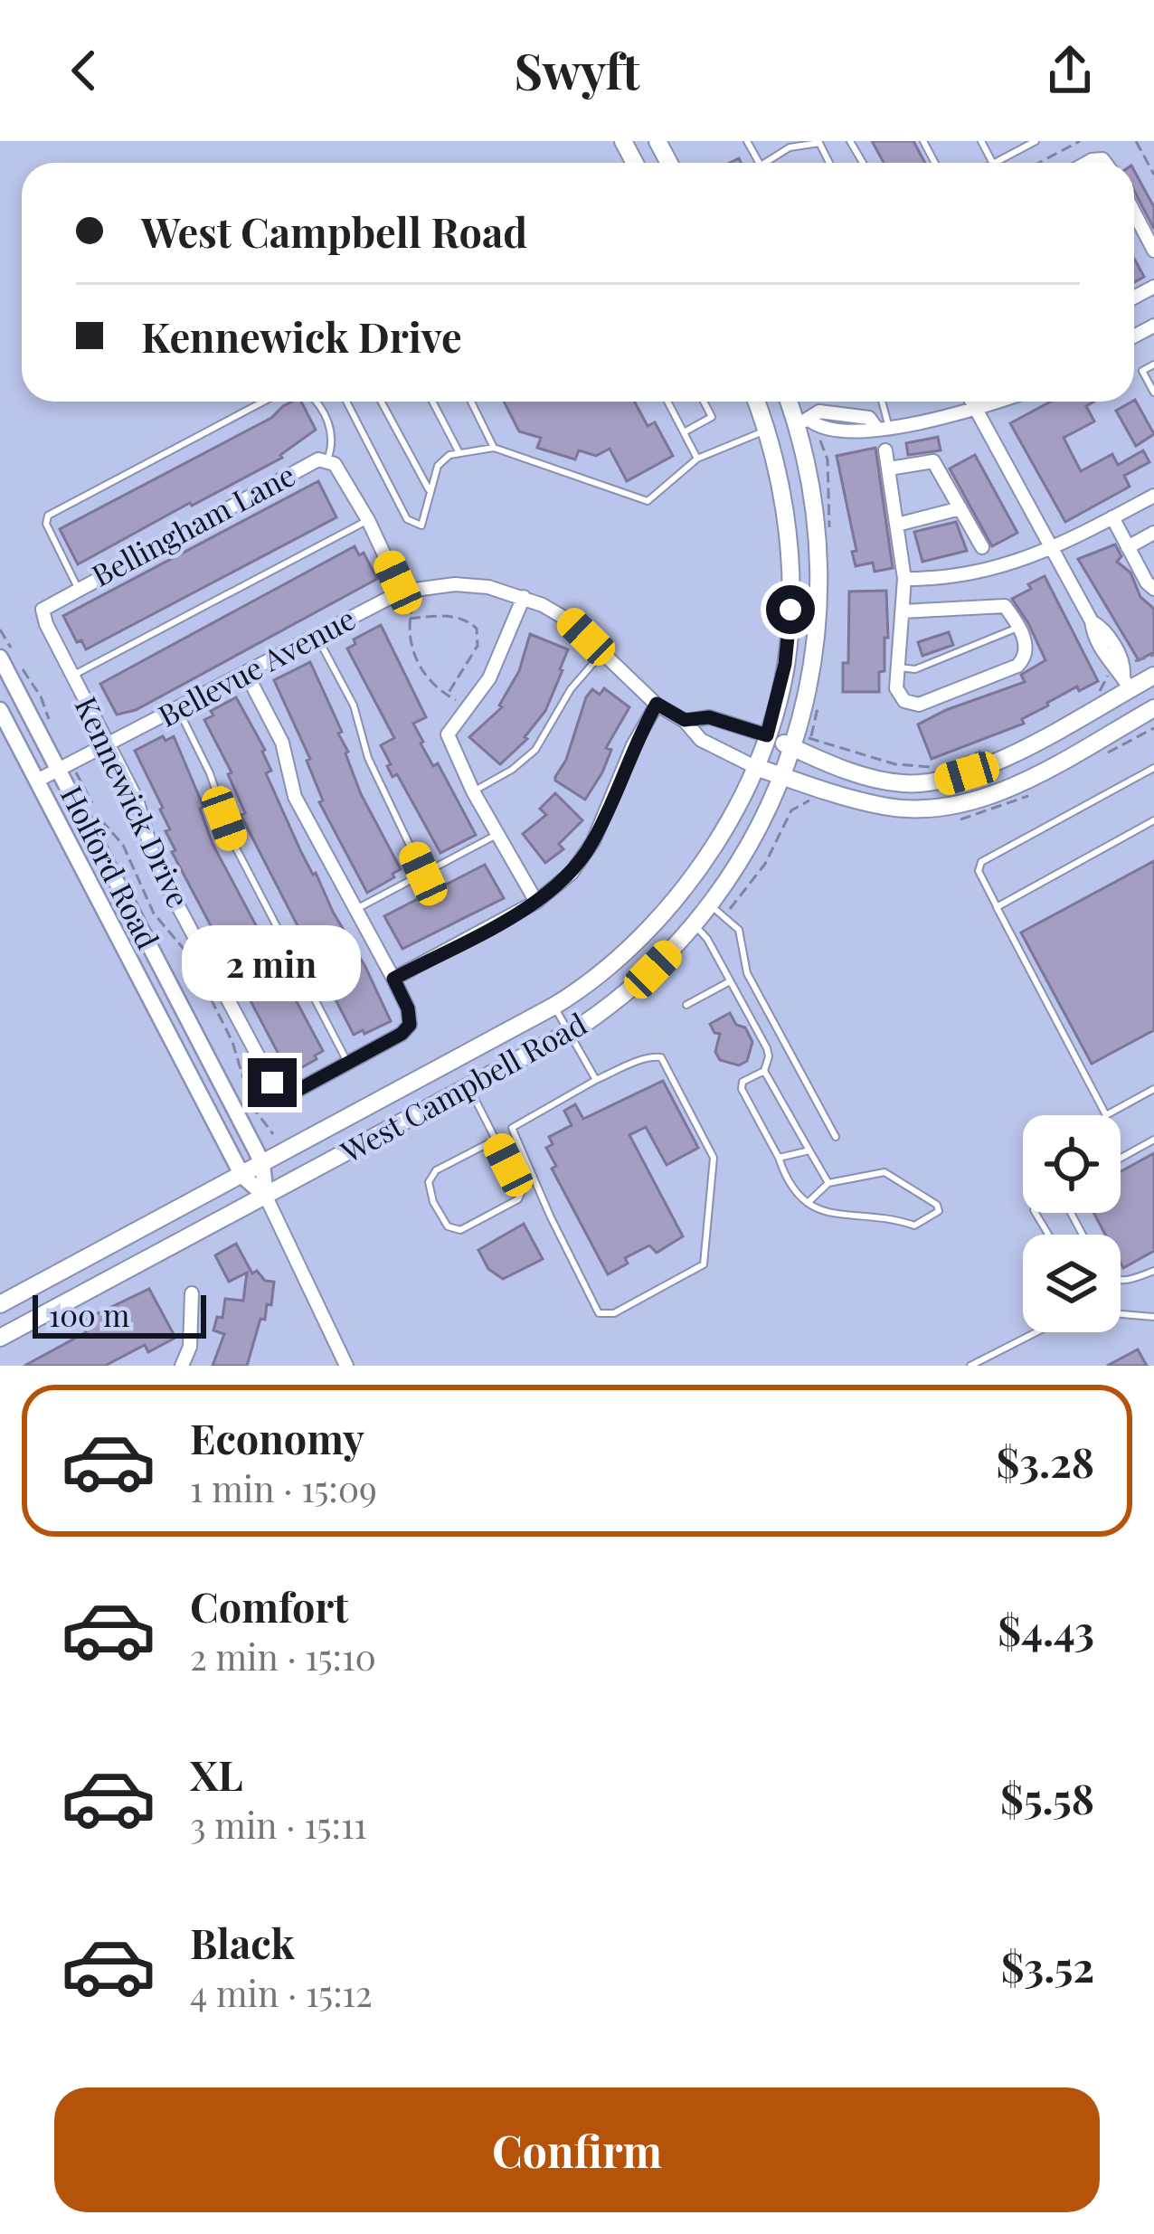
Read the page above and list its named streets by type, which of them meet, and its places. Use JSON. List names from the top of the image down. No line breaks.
{"streets":{"main road":["West Campbell Road"],"street":["Bellingham Lane","Bellevue Avenue","Kennewick Drive","Holford Road"]},"crossings":[["Bellingham Lane","Bellevue Avenue"],["Bellingham Lane","Kennewick Drive"],["Bellevue Avenue","Kennewick Drive"],["Bellevue Avenue","Holford Road"],["Bellevue Avenue","West Campbell Road"],["Holford Road","West Campbell Road"]],"scale_bar":"100 m","page":{"header":"Swyft","banner":["West Campbell Road","Kennewick Drive"],"bubble":"2 min","scale":"100 m","list":[{"name":"Economy","note":"1 min · 15:09","value":"$3.28"},{"name":"Comfort","note":"2 min · 15:10","value":"$4.43"},{"name":"XL","note":"3 min · 15:11","value":"$5.58"},{"name":"Black","note":"4 min · 15:12","value":"$3.52"}],"buttons":"Confirm"}}
